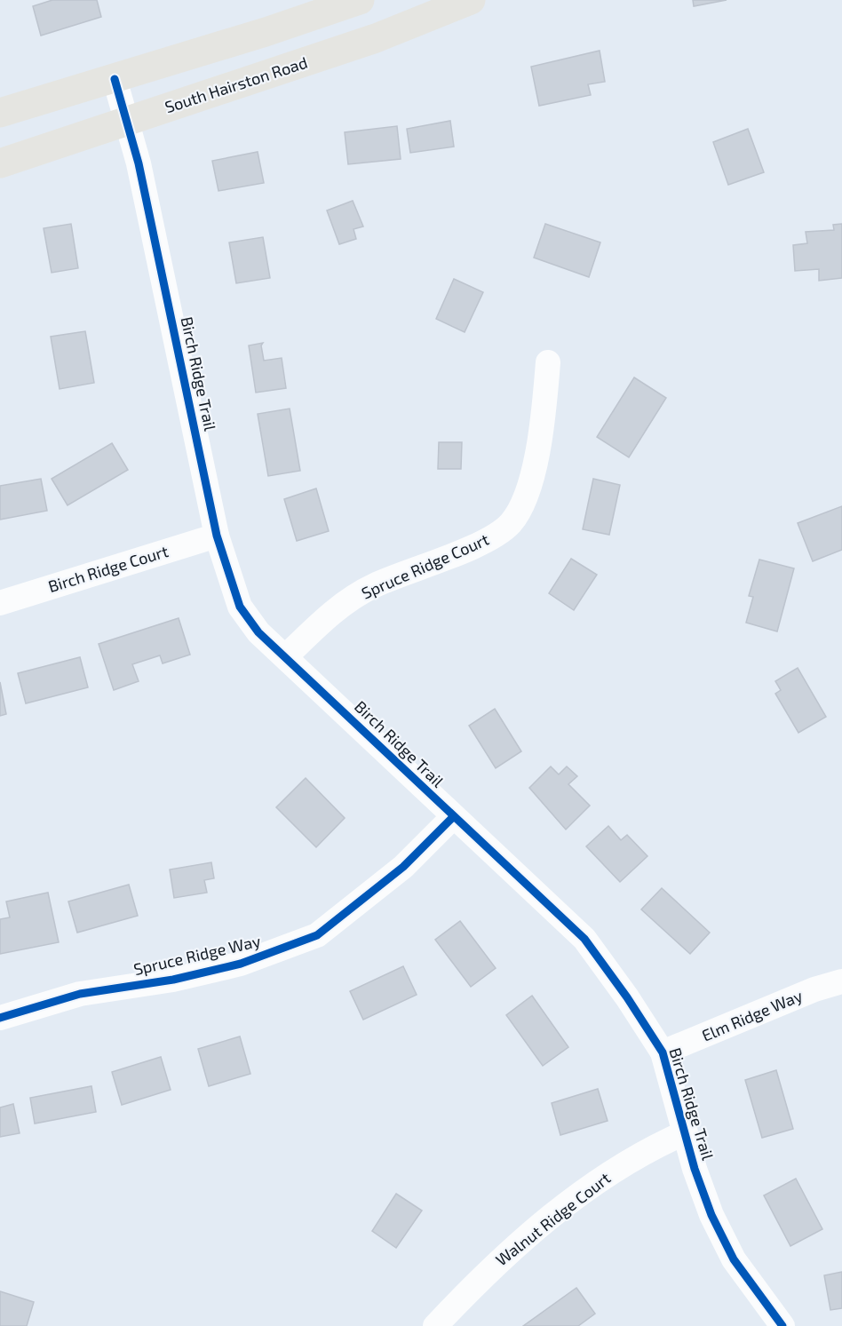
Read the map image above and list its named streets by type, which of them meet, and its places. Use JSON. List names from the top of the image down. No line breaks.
{"streets":{"main road":["South Hairston Road"],"street":["Birch Ridge Trail","Spruce Ridge Court","Birch Ridge Court","Spruce Ridge Way","Elm Ridge Way","Walnut Ridge Court"]},"crossings":[["South Hairston Road","Birch Ridge Trail"],["Birch Ridge Trail","Spruce Ridge Court"],["Birch Ridge Trail","Birch Ridge Court"],["Birch Ridge Trail","Spruce Ridge Way"],["Birch Ridge Trail","Elm Ridge Way"],["Birch Ridge Trail","Walnut Ridge Court"]]}
